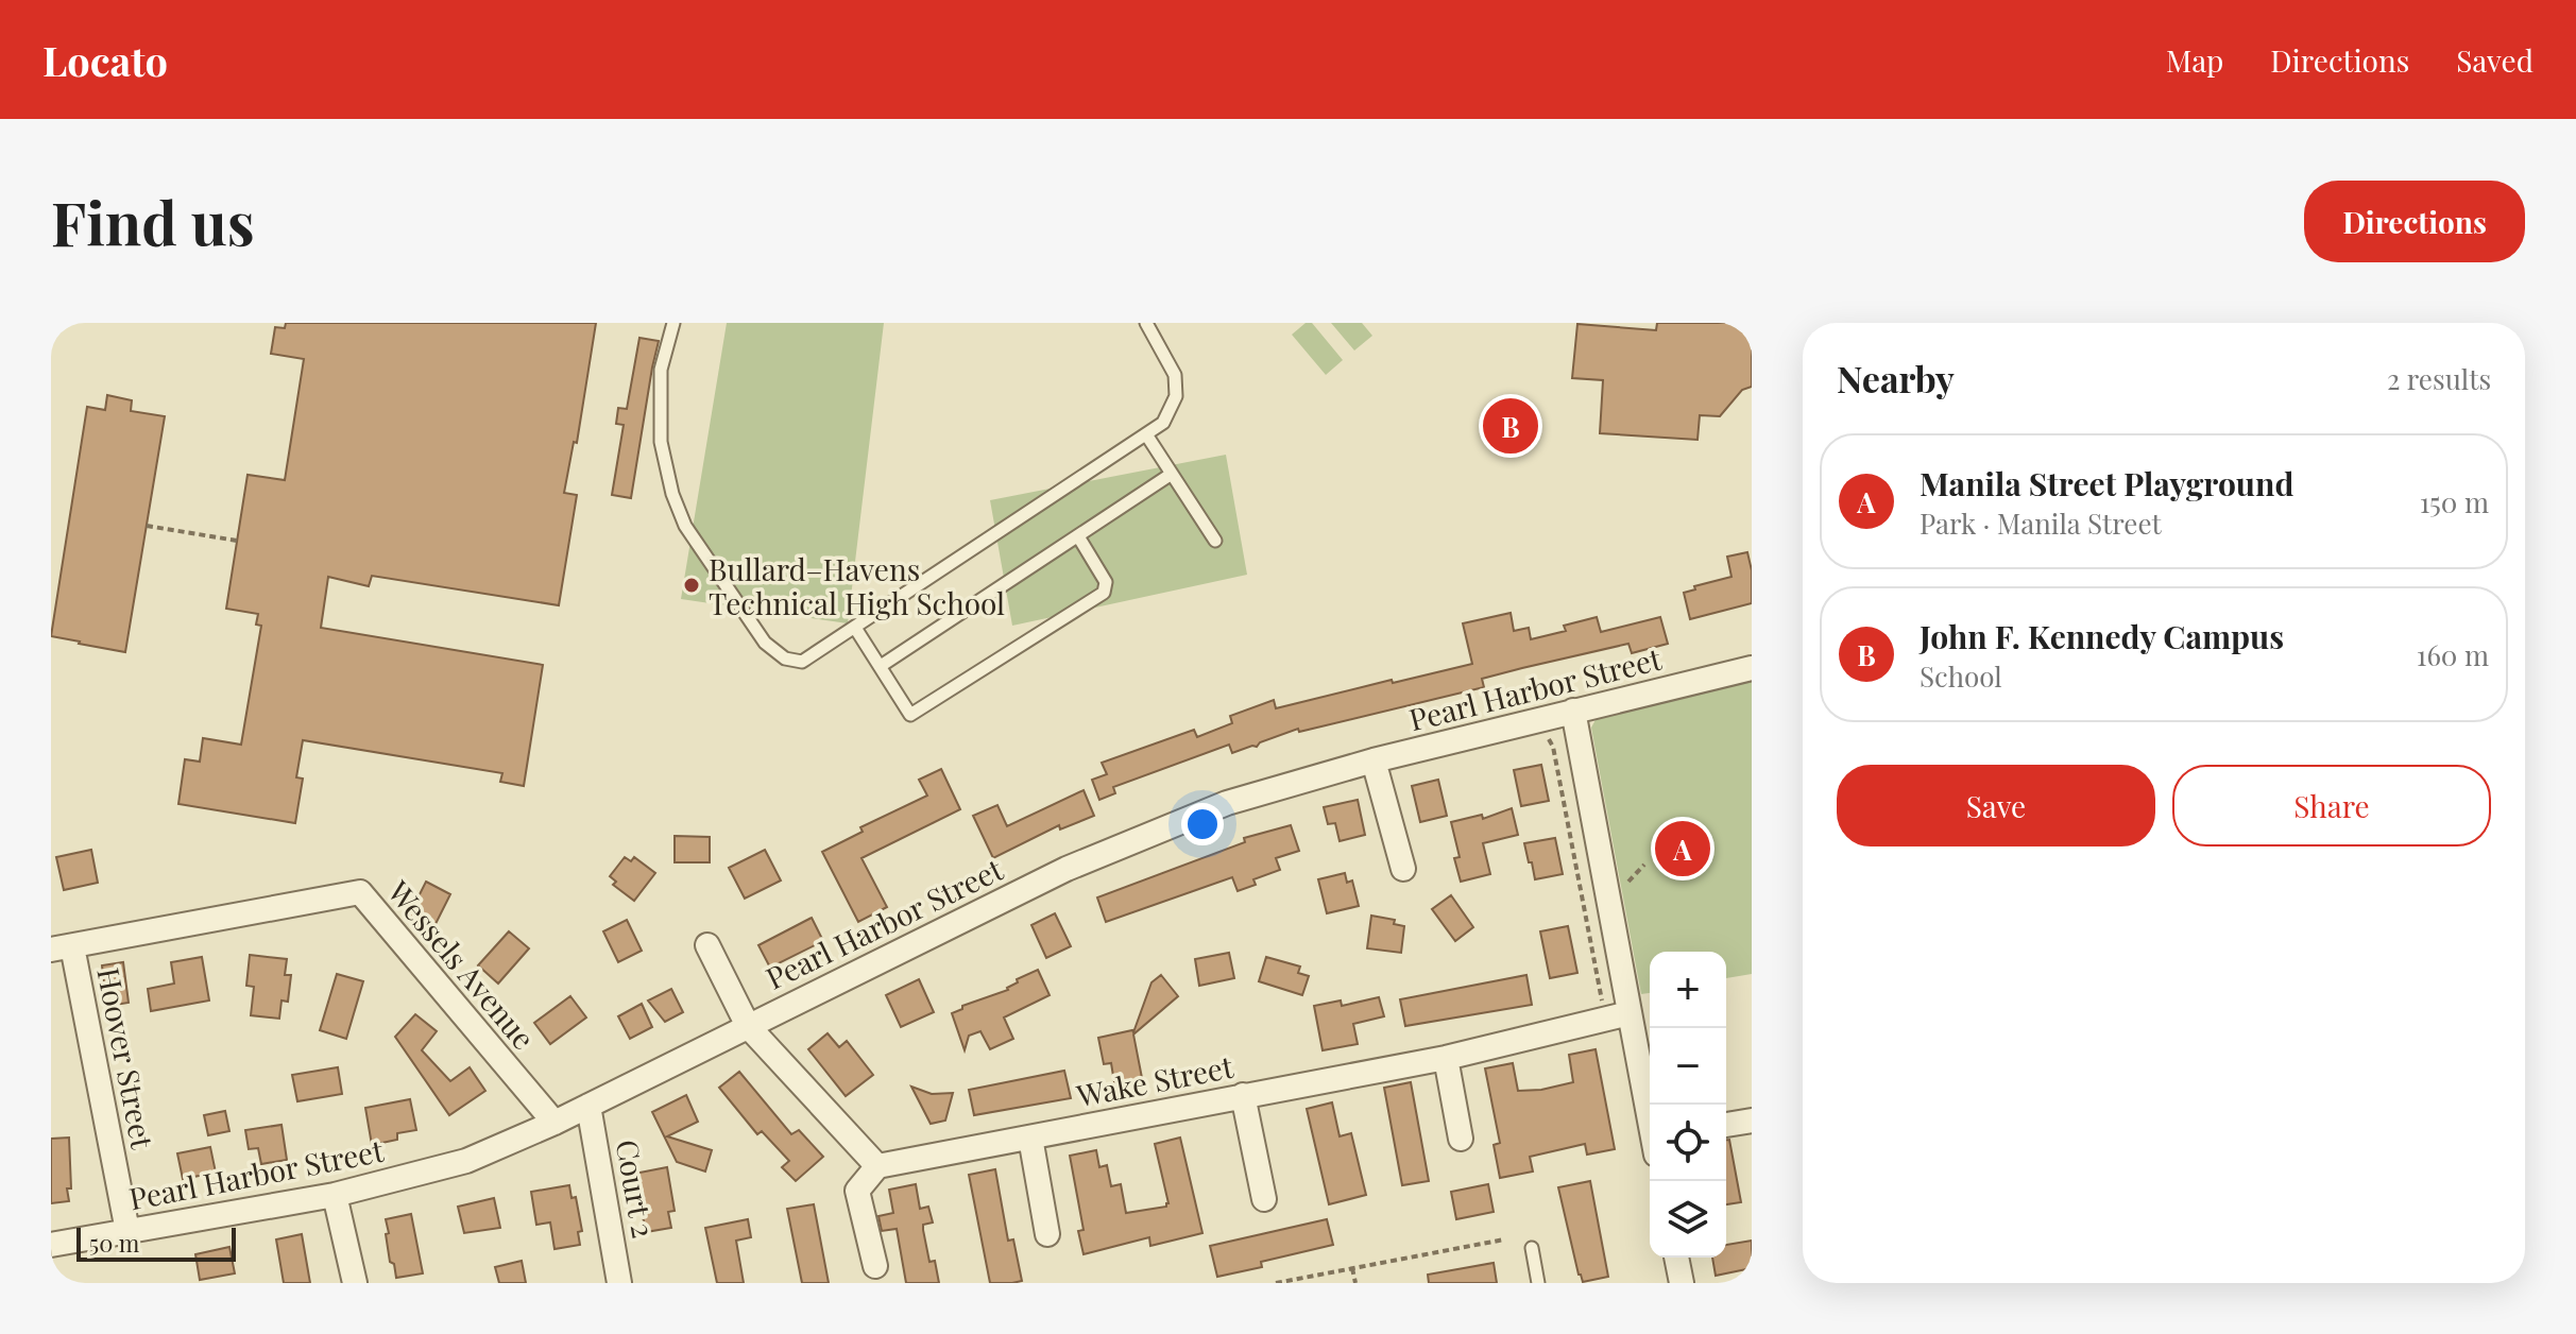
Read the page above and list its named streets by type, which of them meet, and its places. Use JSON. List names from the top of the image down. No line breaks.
{"streets":{"street":["Pearl Harbor Street","Wessels Avenue","Hoover Street","Wake Street","Court 2"]},"crossings":[["Pearl Harbor Street","Wessels Avenue"],["Pearl Harbor Street","Hoover Street"],["Pearl Harbor Street","Court 2"],["Wessels Avenue","Hoover Street"]],"places":["Bullard–Havens Technical High School"],"scale_bar":"50 m","page":{"header":"Locato","nav":["Map","Directions","Saved"],"buttons":["Directions",["Save","Share"]],"title":"Find us","heading":["Nearby","2 results"],"pins":["B","A"],"list":[{"mark":"A","name":"Manila Street Playground","note":"Park · Manila Street","value":"150 m"},{"mark":"B","name":"John F. Kennedy Campus","note":"School","value":"160 m"}],"map_buttons":["+","−"],"scale":"50 m"}}
